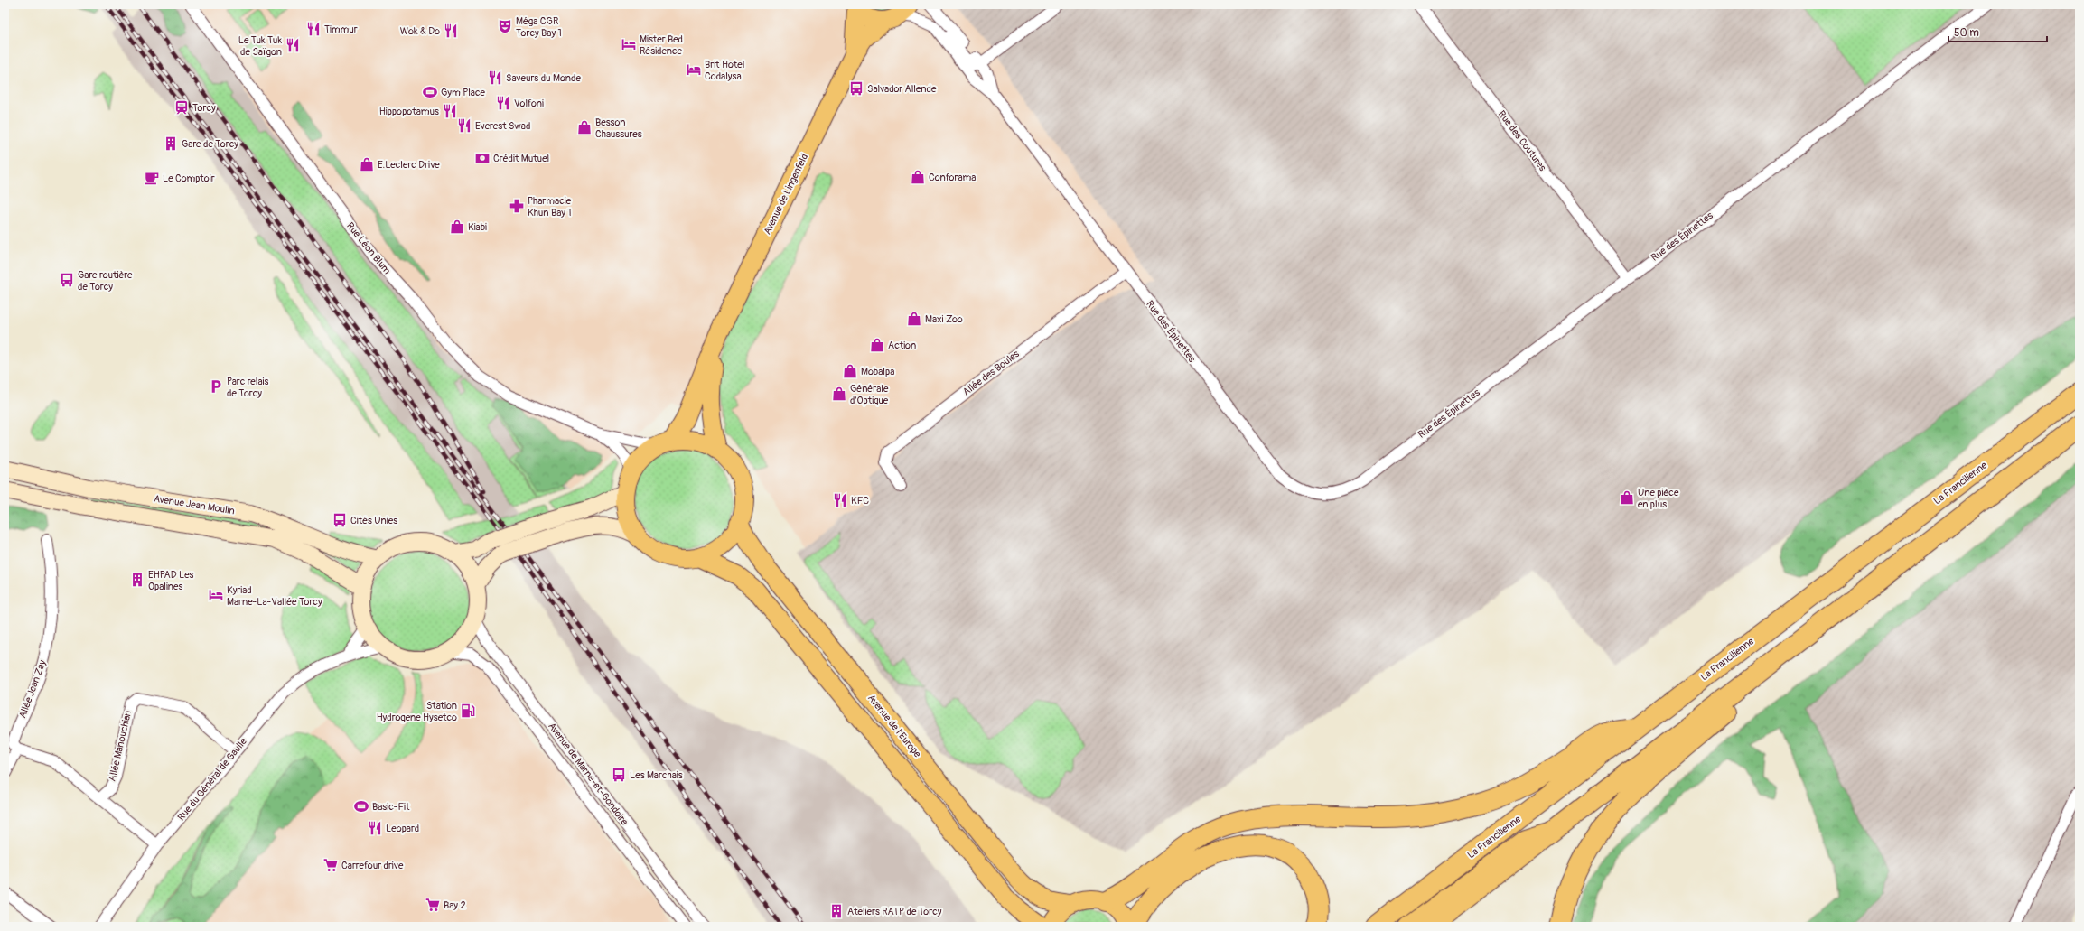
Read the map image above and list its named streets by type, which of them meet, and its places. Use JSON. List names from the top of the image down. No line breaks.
{"streets":{"highway":["La Francilienne"],"main road":["Avenue de Lingenfeld","Avenue de l'Europe"],"street":["Rue des Coutures","Rue des Épinettes","Rue Léon Blum","Allée des Boules","Avenue Jean Moulin","Allée Jean Zay","Allée Manouchian","Avenue de Marne-et-Gondoire","Rue du Général de Gaulle"]},"crossings":[["Rue des Coutures","Rue des Épinettes"],["Avenue de Lingenfeld","Rue Léon Blum"],["Avenue de Lingenfeld","Avenue de l'Europe"],["Rue des Épinettes","Allée des Boules"],["Rue Léon Blum","Avenue de l'Europe"],["Avenue Jean Moulin","Avenue de Marne-et-Gondoire"],["Avenue Jean Moulin","Rue du Général de Gaulle"],["Allée Manouchian","Rue du Général de Gaulle"],["Avenue de Marne-et-Gondoire","Rue du Général de Gaulle"]],"places":{"theatre":["Méga CGR Torcy Bay 1"],"restaurant":["Timmur","Wok & Do","Le Tuk Tuk de Saïgon","Saveurs du Monde","Volfoni","Hippopotamus","Everest Swad","KFC","Leopard"],"hotel":["Mister Bed Résidence","Brit Hotel Codalysa","Kyriad Marne-La-Vallée Torcy"],"bus stop":["Salvador Allende","Gare routière de Torcy","Cités Unies","Les Marchais"],"sports":["Gym Place","Basic-Fit"],"station":["Torcy"],"shop":["Besson Chaussures","E.Leclerc Drive","Conforama","Kiabi","Maxi Zoo","Action","Mobalpa","Générale d'Optique","Une pièce en plus"],"building":["Gare de Torcy","EHPAD Les Opalines","Ateliers RATP de Torcy"],"bank":["Crédit Mutuel"],"cafe":["Le Comptoir"],"pharmacy":["Pharmacie Khun Bay 1"],"parking":["Parc relais de Torcy"],"fuel station":["Station Hydrogene Hysetco"],"supermarket":["Carrefour drive","Bay 2"]},"scale_bar":"50 m"}
